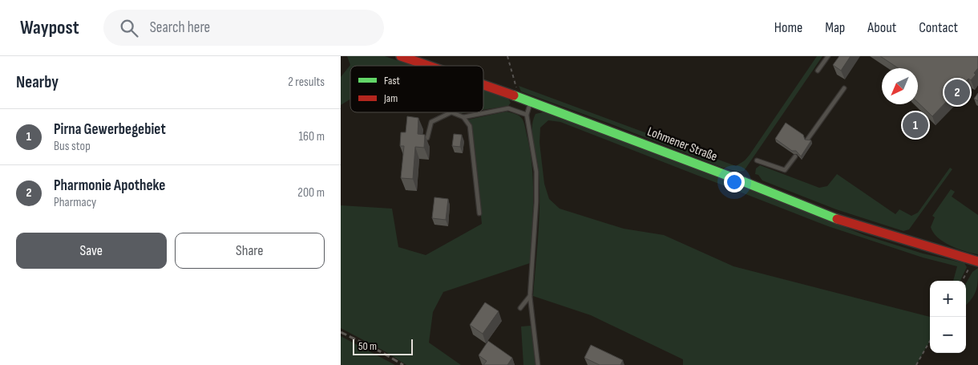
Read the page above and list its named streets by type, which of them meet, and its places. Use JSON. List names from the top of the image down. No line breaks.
{"streets":{"main road":["Lohmener Straße"]},"legend":["Fast","Jam"],"scale_bar":"50 m","north":"bottom left","page":{"header":"Waypost","search":"Search here","nav":["Home","Map","About","Contact"],"heading":["Nearby","2 results"],"pins":["2","1"],"list":[{"mark":"1","name":"Pirna Gewerbegebiet","note":"Bus stop","value":"160 m"},{"mark":"2","name":"Pharmonie Apotheke","note":"Pharmacy","value":"200 m"}],"buttons":["Save","Share"],"map_buttons":["+","−"],"scale":"50 m"}}
